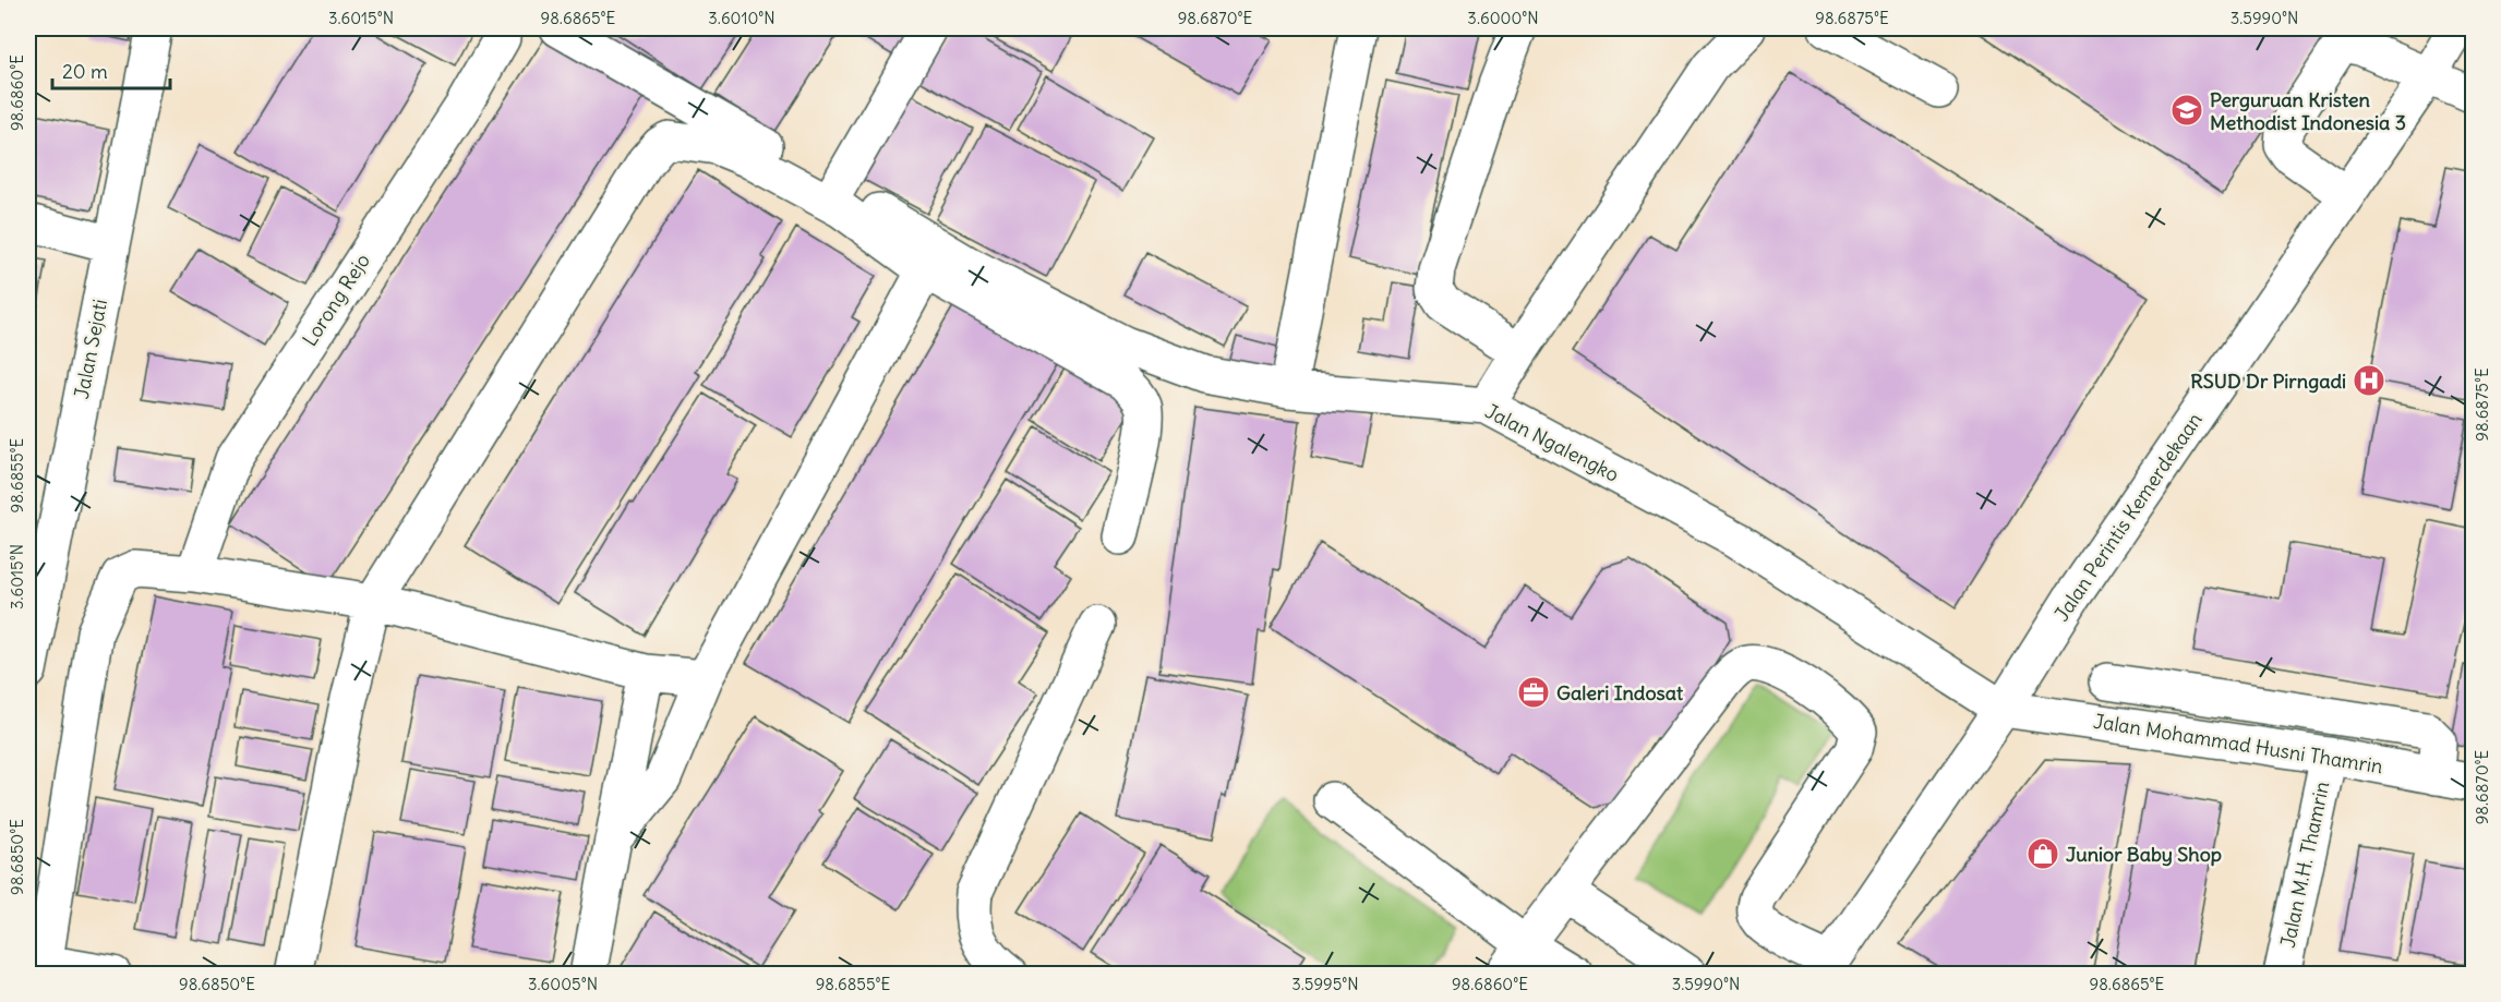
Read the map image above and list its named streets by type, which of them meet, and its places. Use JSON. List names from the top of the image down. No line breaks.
{"streets":{"street":["Lorong Rejo","Jalan Sejati","Jalan Ngalengko","Jalan Perintis Kemerdekaan","Jalan Mohammad Husni Thamrin","Jalan M.H. Thamrin"]},"crossings":[["Jalan Ngalengko","Jalan Perintis Kemerdekaan"],["Jalan Ngalengko","Jalan Mohammad Husni Thamrin"],["Jalan Perintis Kemerdekaan","Jalan Mohammad Husni Thamrin"],["Jalan Mohammad Husni Thamrin","Jalan M.H. Thamrin"]],"places":{"school or university":["Perguruan Kristen Methodist Indonesia 3"],"hospital":["RSUD Dr Pirngadi"],"office":["Galeri Indosat"],"shop":["Junior Baby Shop"]},"scale_bar":"20 m","coordinates":["3.6015°N","98.6865°E","3.6010°N","98.6870°E","3.6000°N","98.6875°E","3.5990°N","98.6860°E","98.6855°E","98.6850°E","3.6005°N","3.5995°N"]}
